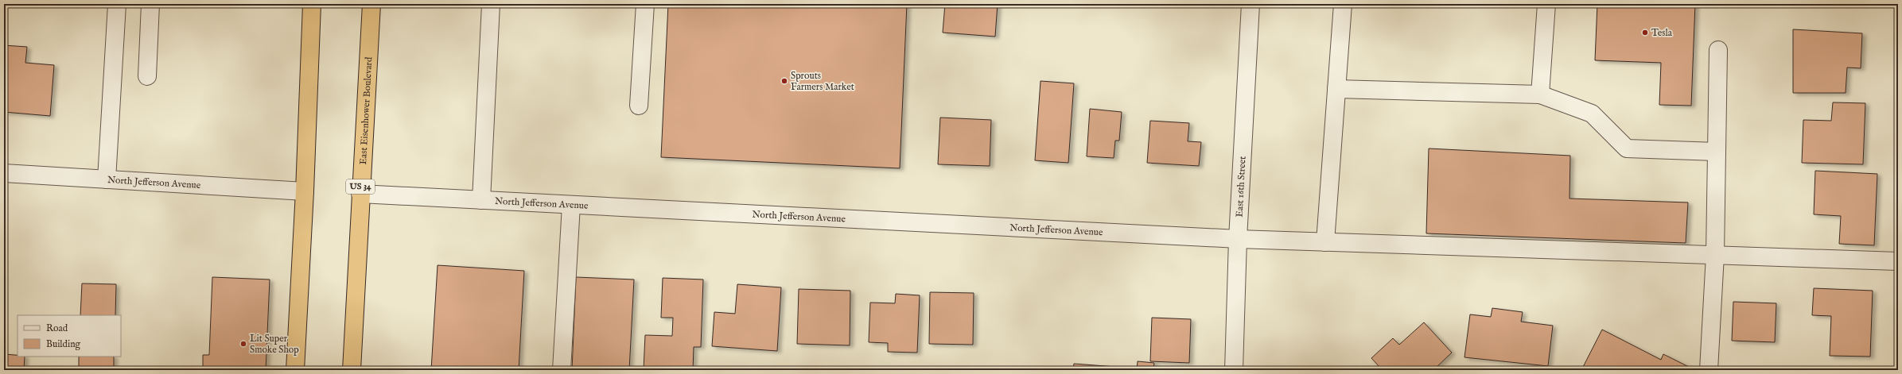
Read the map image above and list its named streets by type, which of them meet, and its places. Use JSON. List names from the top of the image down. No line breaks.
{"streets":{"highway":["East Eisenhower Boulevard","US 34"],"street":["North Jefferson Avenue","East 16th Street"]},"crossings":[["East Eisenhower Boulevard","North Jefferson Avenue"],["North Jefferson Avenue","East 16th Street"]],"places":["Tesla","Sprouts Farmers Market","Lit Super Smoke Shop"],"legend":["Road","Building"]}
